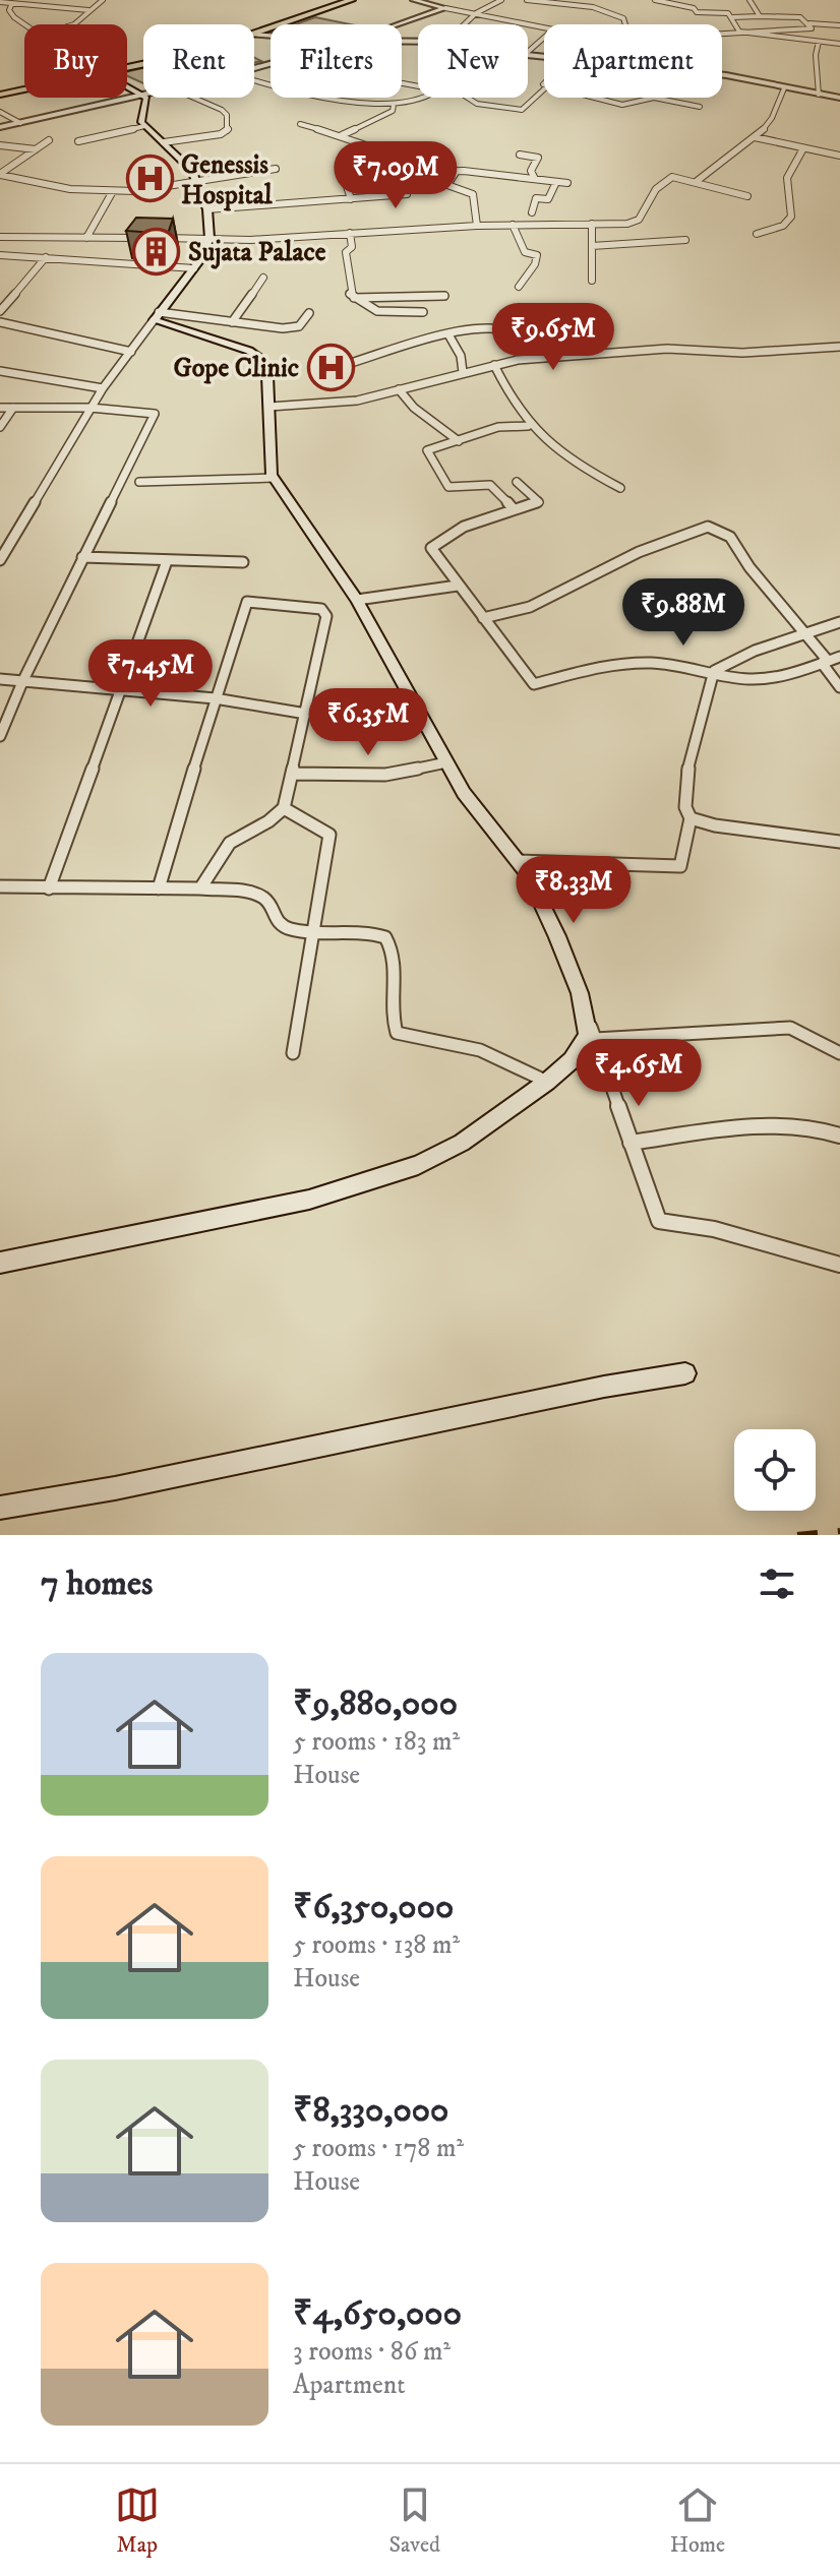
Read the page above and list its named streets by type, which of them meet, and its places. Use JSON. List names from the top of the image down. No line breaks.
{"places":{"hospital":["Genessis Hospital","Gope Clinic"],"building":["Sujata Palace"]},"page":{"chip":["Buy","Rent","Filters","New","Apartment"],"price":["₹7.09M","₹9.65M","₹9.88M","₹7.45M","₹6.35M","₹8.33M","₹4.65M"],"heading":"7 homes","list":[{"name":"₹9,880,000","note":"5 rooms · 183 m² · House"},{"name":"₹6,350,000","note":"5 rooms · 138 m² · House"},{"name":"₹8,330,000","note":"5 rooms · 178 m² · House"},{"name":"₹4,650,000","note":"3 rooms · 86 m² · Apartment"}],"tabs":["Map","Saved","Home"]}}
